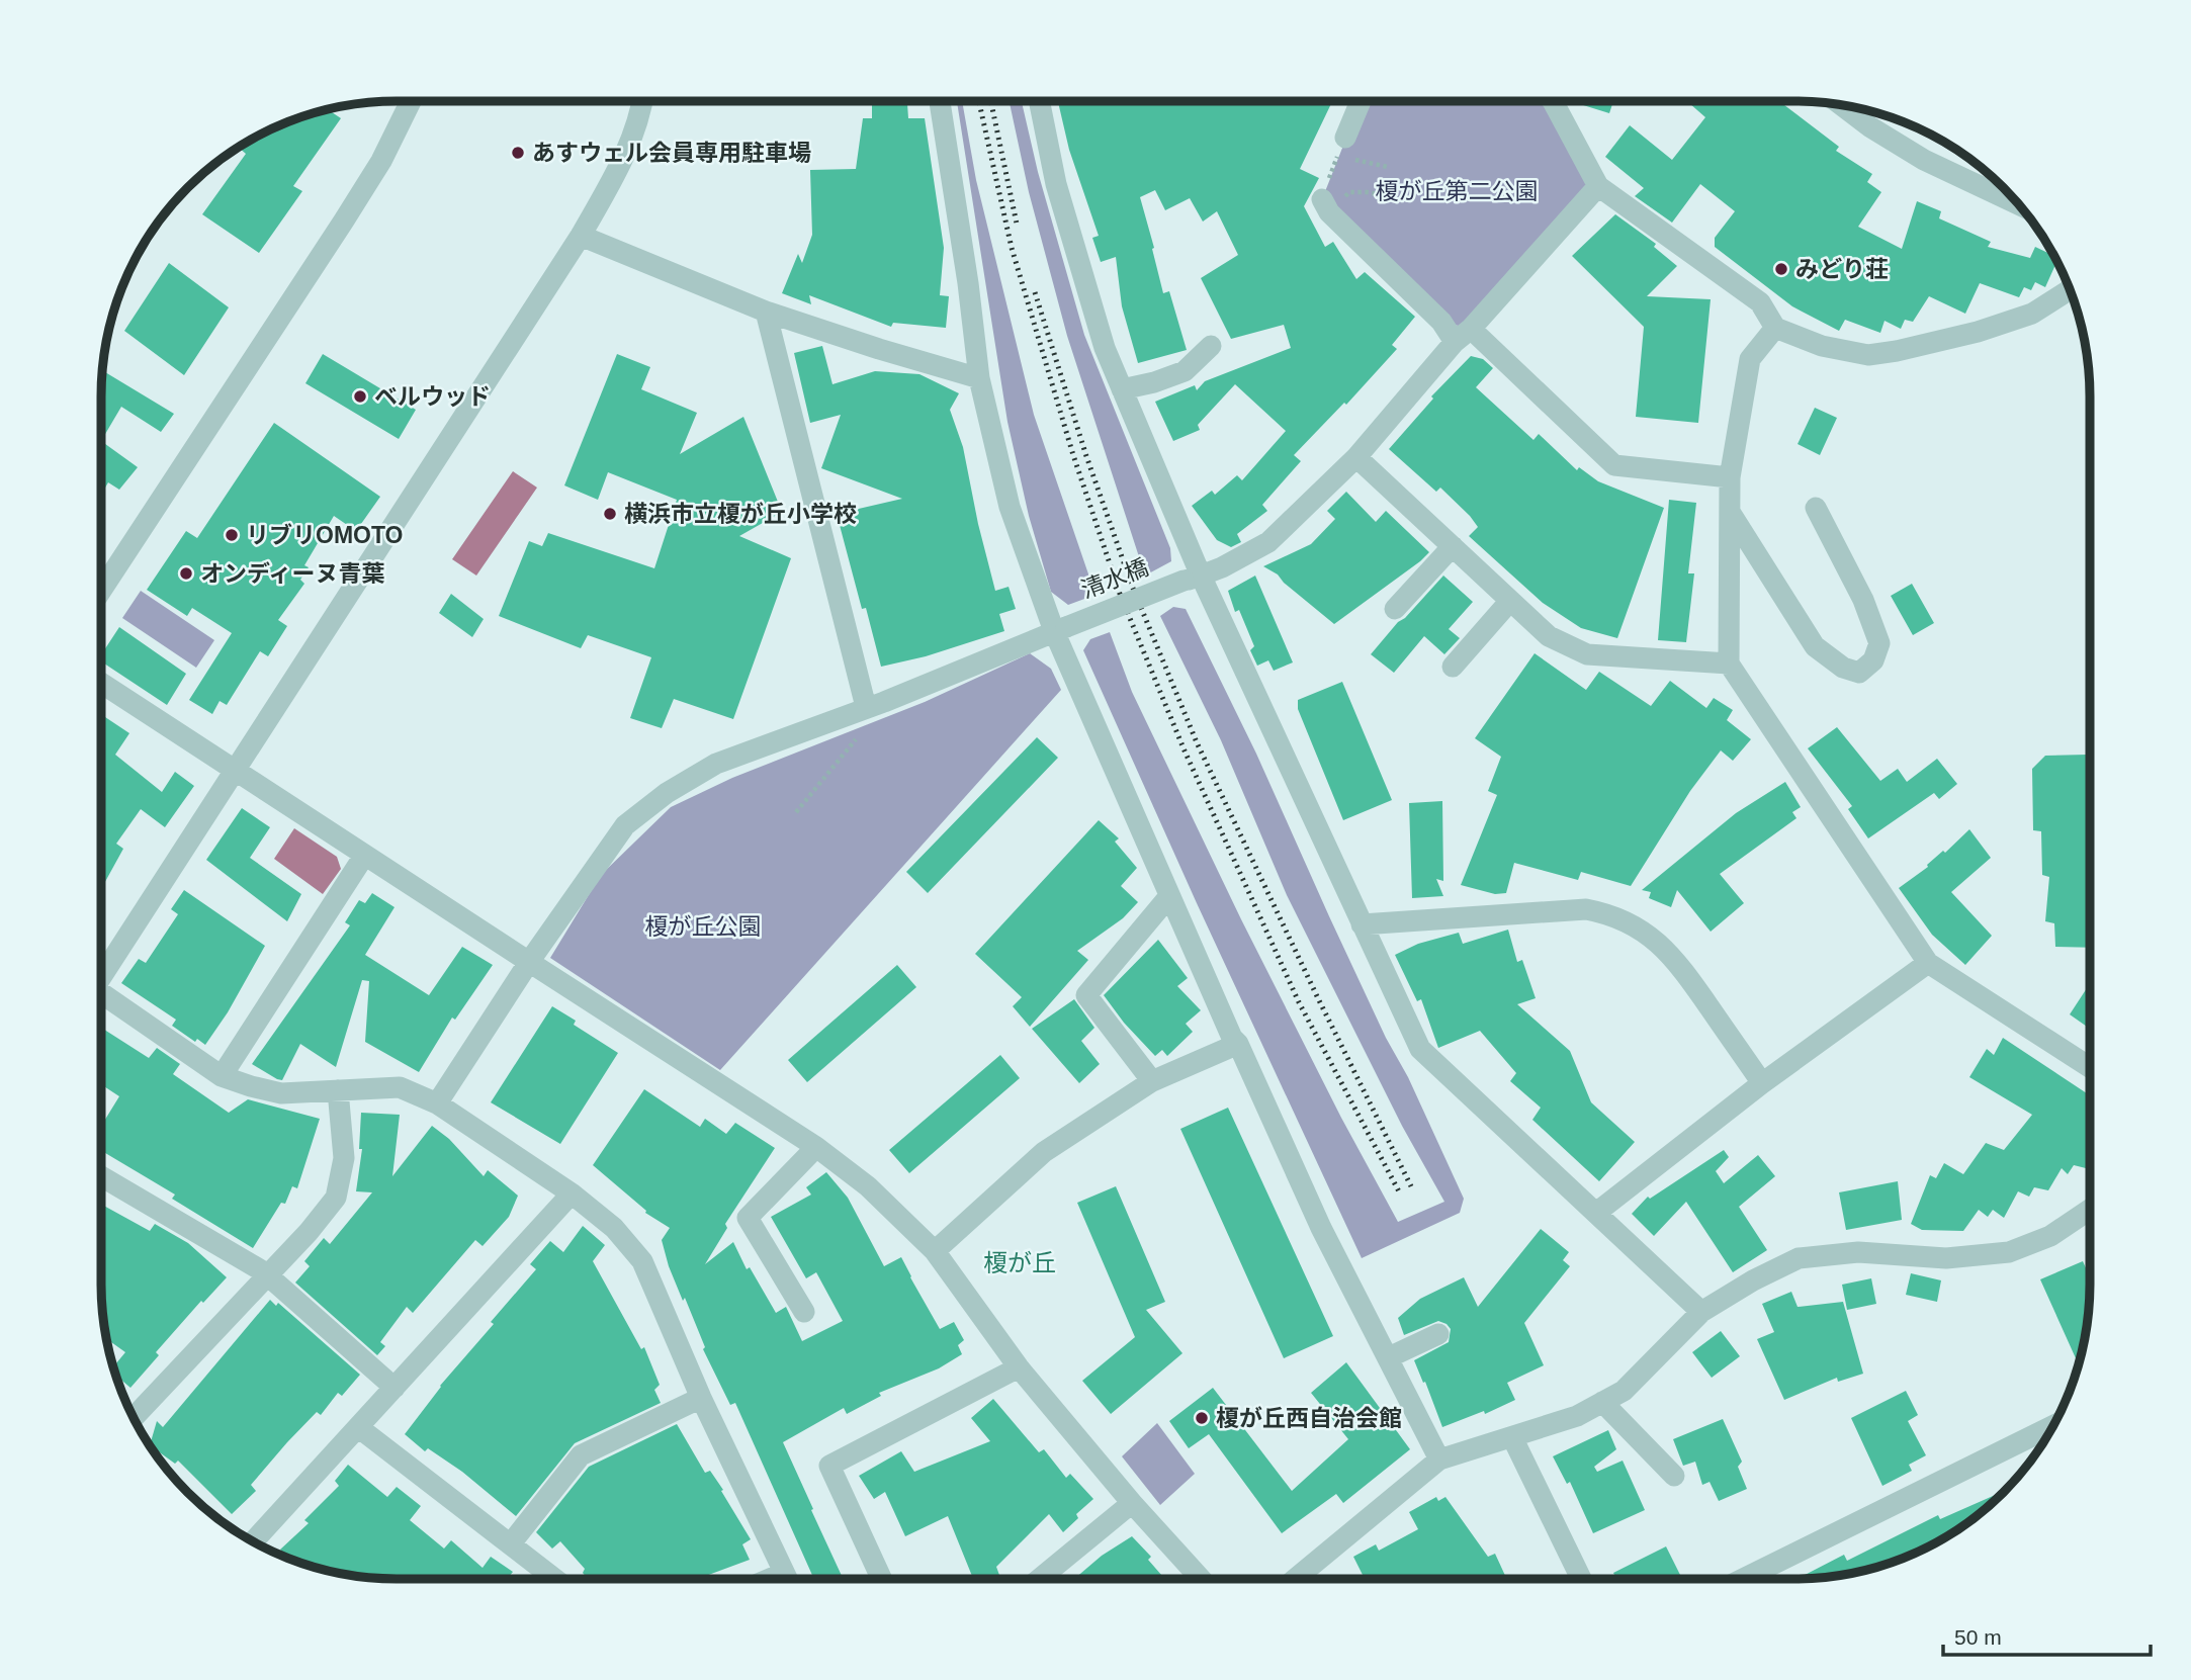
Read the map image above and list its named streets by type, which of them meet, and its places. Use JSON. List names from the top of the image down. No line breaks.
{"streets":{"street":["清水橋"]},"districts":["榎が丘"],"parks":["榎が丘第二公園","榎が丘公園"],"places":["あすウェル会員専用駐車場","みどり荘","ベルウッド","横浜市立榎が丘小学校","リブリOMOTO","オンディーヌ青葉","榎が丘西自治会館"],"scale_bar":"50 m"}
